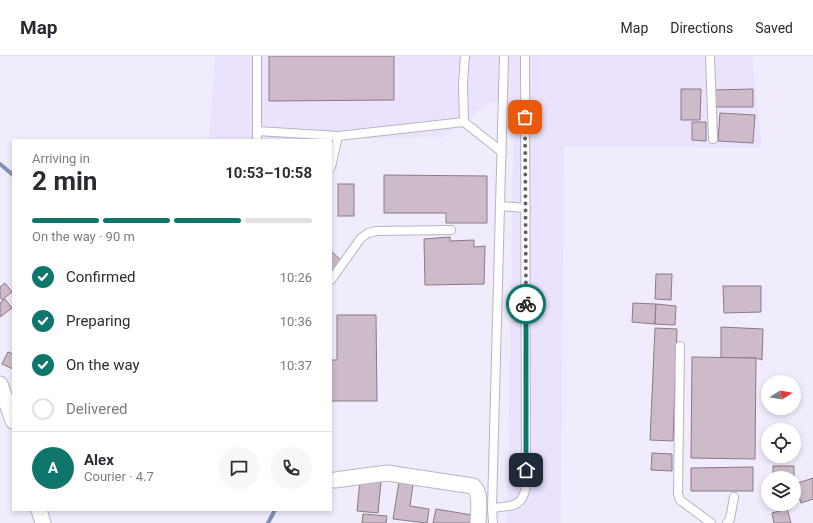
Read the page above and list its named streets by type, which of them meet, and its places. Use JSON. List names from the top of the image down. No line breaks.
{"north":"right","page":{"header":"Map","nav":["Map","Directions","Saved"],"heading":["2 min","Arriving in","10:53–10:58"],"panel":["Alex","Courier · 4.7"],"bar":"On the way · 90 m","list":[["Confirmed","10:26"],["Preparing","10:36"],["On the way","10:37"],"Delivered"],"round":"A"}}
